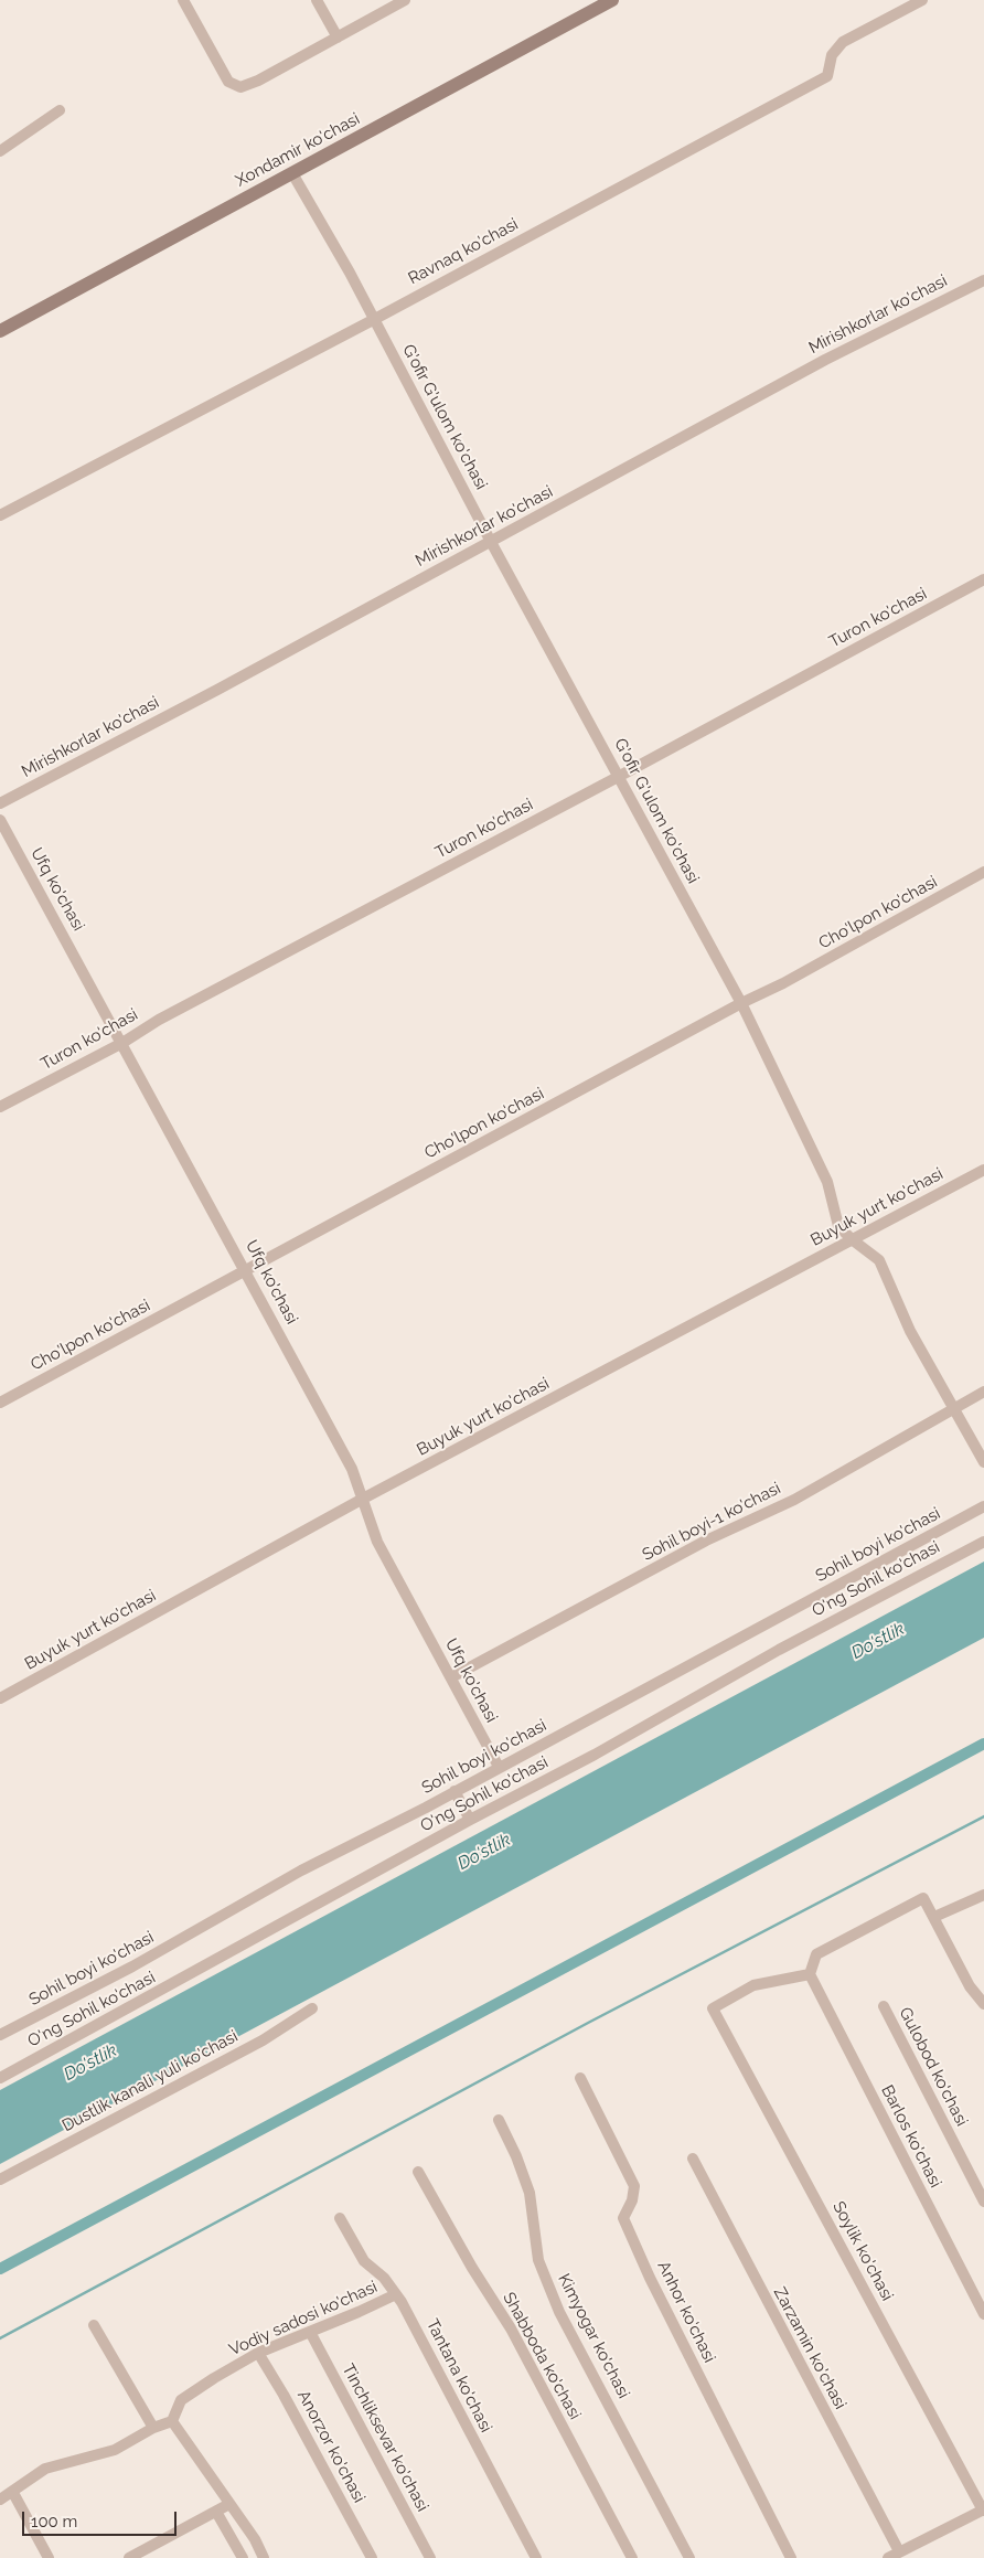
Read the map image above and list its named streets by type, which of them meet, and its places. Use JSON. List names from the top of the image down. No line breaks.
{"streets":{"main road":["Xondamir ko'chasi"],"street":["Ravnaq ko'chasi","Mirishkorlar ko'chasi","G'ofir G'ulom ko'chasi","Turon ko'chasi","Ufq ko'chasi","Cho'lpon ko'chasi","Buyuk yurt ko'chasi","Sohil boyi-1 ko'chasi","Sohil boyi ko'chasi","O'ng Sohil ko'chasi","Gulobod ko'chasi","Dustlik kanali yuli ko'chasi","Barlos ko'chasi","Soylik ko'chasi","Anhor ko'chasi","Vodiy sadosi ko'chasi","Kimyogar ko'chasi","Zarzamin ko'chasi","Shabboda ko'chasi","Tantana ko'chasi","Tinchliksevar ko'chasi","Anorzor ko'chasi"]},"crossings":[["Xondamir ko'chasi","G'ofir G'ulom ko'chasi"],["Ravnaq ko'chasi","G'ofir G'ulom ko'chasi"],["Mirishkorlar ko'chasi","G'ofir G'ulom ko'chasi"],["G'ofir G'ulom ko'chasi","Turon ko'chasi"],["G'ofir G'ulom ko'chasi","Cho'lpon ko'chasi"],["G'ofir G'ulom ko'chasi","Buyuk yurt ko'chasi"],["G'ofir G'ulom ko'chasi","Sohil boyi-1 ko'chasi"],["Turon ko'chasi","Ufq ko'chasi"],["Ufq ko'chasi","Cho'lpon ko'chasi"],["Ufq ko'chasi","Buyuk yurt ko'chasi"],["Ufq ko'chasi","Sohil boyi-1 ko'chasi"],["Ufq ko'chasi","Sohil boyi ko'chasi"],["Barlos ko'chasi","Soylik ko'chasi"],["Vodiy sadosi ko'chasi","Tantana ko'chasi"],["Vodiy sadosi ko'chasi","Tinchliksevar ko'chasi"],["Vodiy sadosi ko'chasi","Anorzor ko'chasi"]],"water":["Do'stlik"],"scale_bar":"100 m"}
